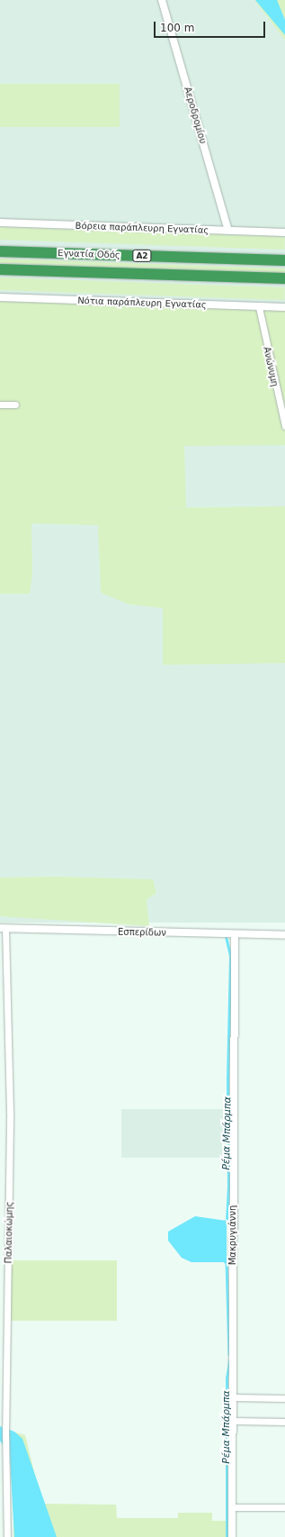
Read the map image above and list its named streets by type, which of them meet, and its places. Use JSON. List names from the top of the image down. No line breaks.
{"streets":{"highway":["Εγνατία Οδός","Α2"],"street":["Αεροδρομίου","Βόρεια παράπλευρη Εγνατίας","Νότια παράπλευρη Εγνατίας","Ανώνυμη","Εσπερίδων","Παλαιοκώμης","Μακρυγιάννη"]},"crossings":[["Αεροδρομίου","Βόρεια παράπλευρη Εγνατίας"],["Νότια παράπλευρη Εγνατίας","Ανώνυμη"],["Εσπερίδων","Παλαιοκώμης"],["Εσπερίδων","Μακρυγιάννη"]],"water":["Ρέμα Μπάρμπα"],"scale_bar":"100 m"}
